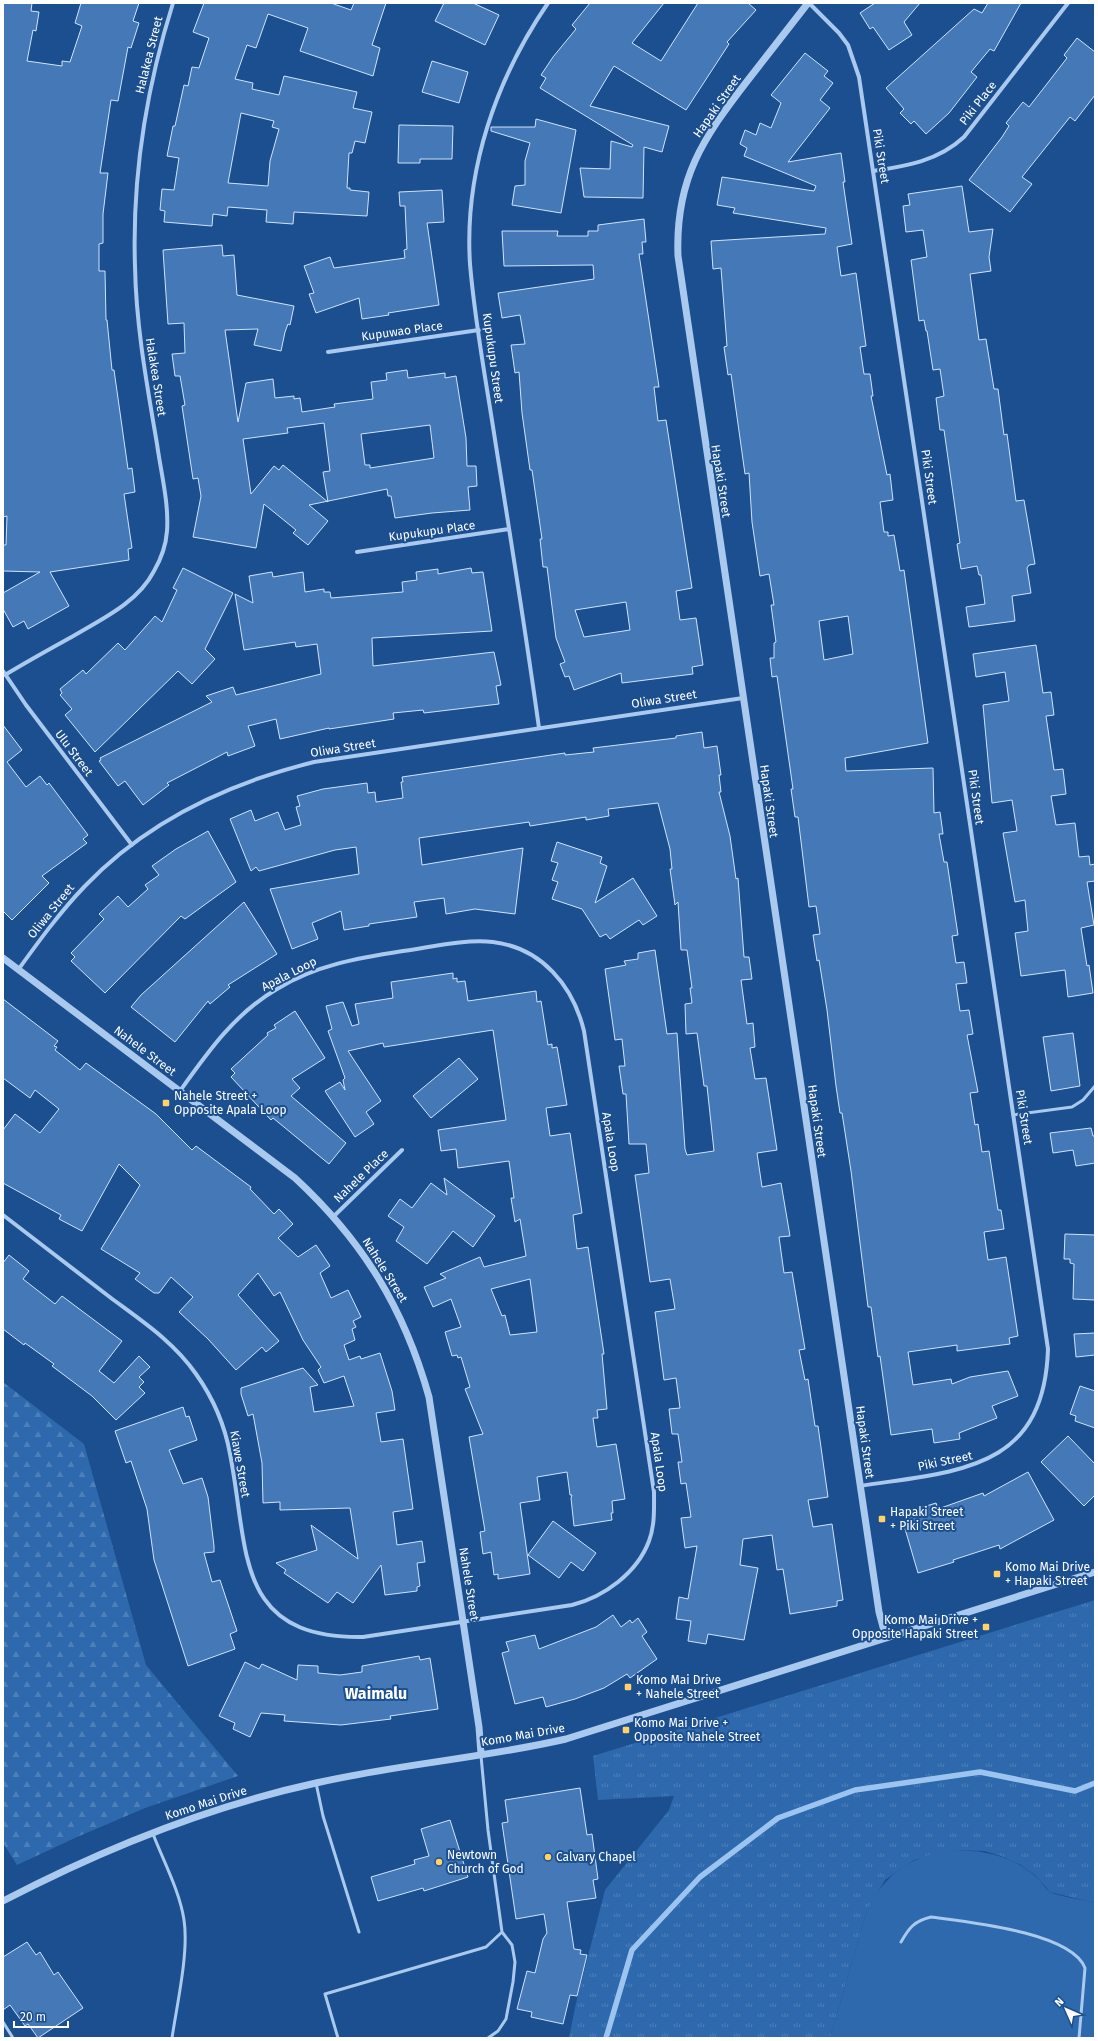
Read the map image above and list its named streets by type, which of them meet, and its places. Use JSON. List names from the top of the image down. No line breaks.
{"streets":{"street":["Halakea Street","Piki Place","Hapaki Street","Piki Street","Kupuwao Place","Kupukupu Street","Kupukupu Place","Oliwa Street","Ulu Street","Apala Loop","Nahele Street","Nahele Place","Kiawe Street","Komo Mai Drive"]},"crossings":[["Halakea Street","Ulu Street"],["Piki Place","Piki Street"],["Hapaki Street","Piki Street"],["Hapaki Street","Oliwa Street"],["Hapaki Street","Komo Mai Drive"],["Kupuwao Place","Kupukupu Street"],["Kupukupu Street","Kupukupu Place"],["Kupukupu Street","Oliwa Street"],["Oliwa Street","Ulu Street"],["Oliwa Street","Nahele Street"],["Apala Loop","Nahele Street"],["Apala Loop","Kiawe Street"],["Nahele Street","Nahele Place"],["Nahele Street","Kiawe Street"],["Nahele Street","Komo Mai Drive"]],"districts":["Waimalu"],"places":{"transit":["Nahele Street + Opposite Apala Loop","Hapaki Street + Piki Street","Komo Mai Drive + Hapaki Street","Komo Mai Drive + Opposite Hapaki Street","Komo Mai Drive + Nahele Street","Komo Mai Drive + Opposite Nahele Street"],"other":["Calvary Chapel","Newtown Church of God"]},"scale_bar":"20 m","north":"top left"}
